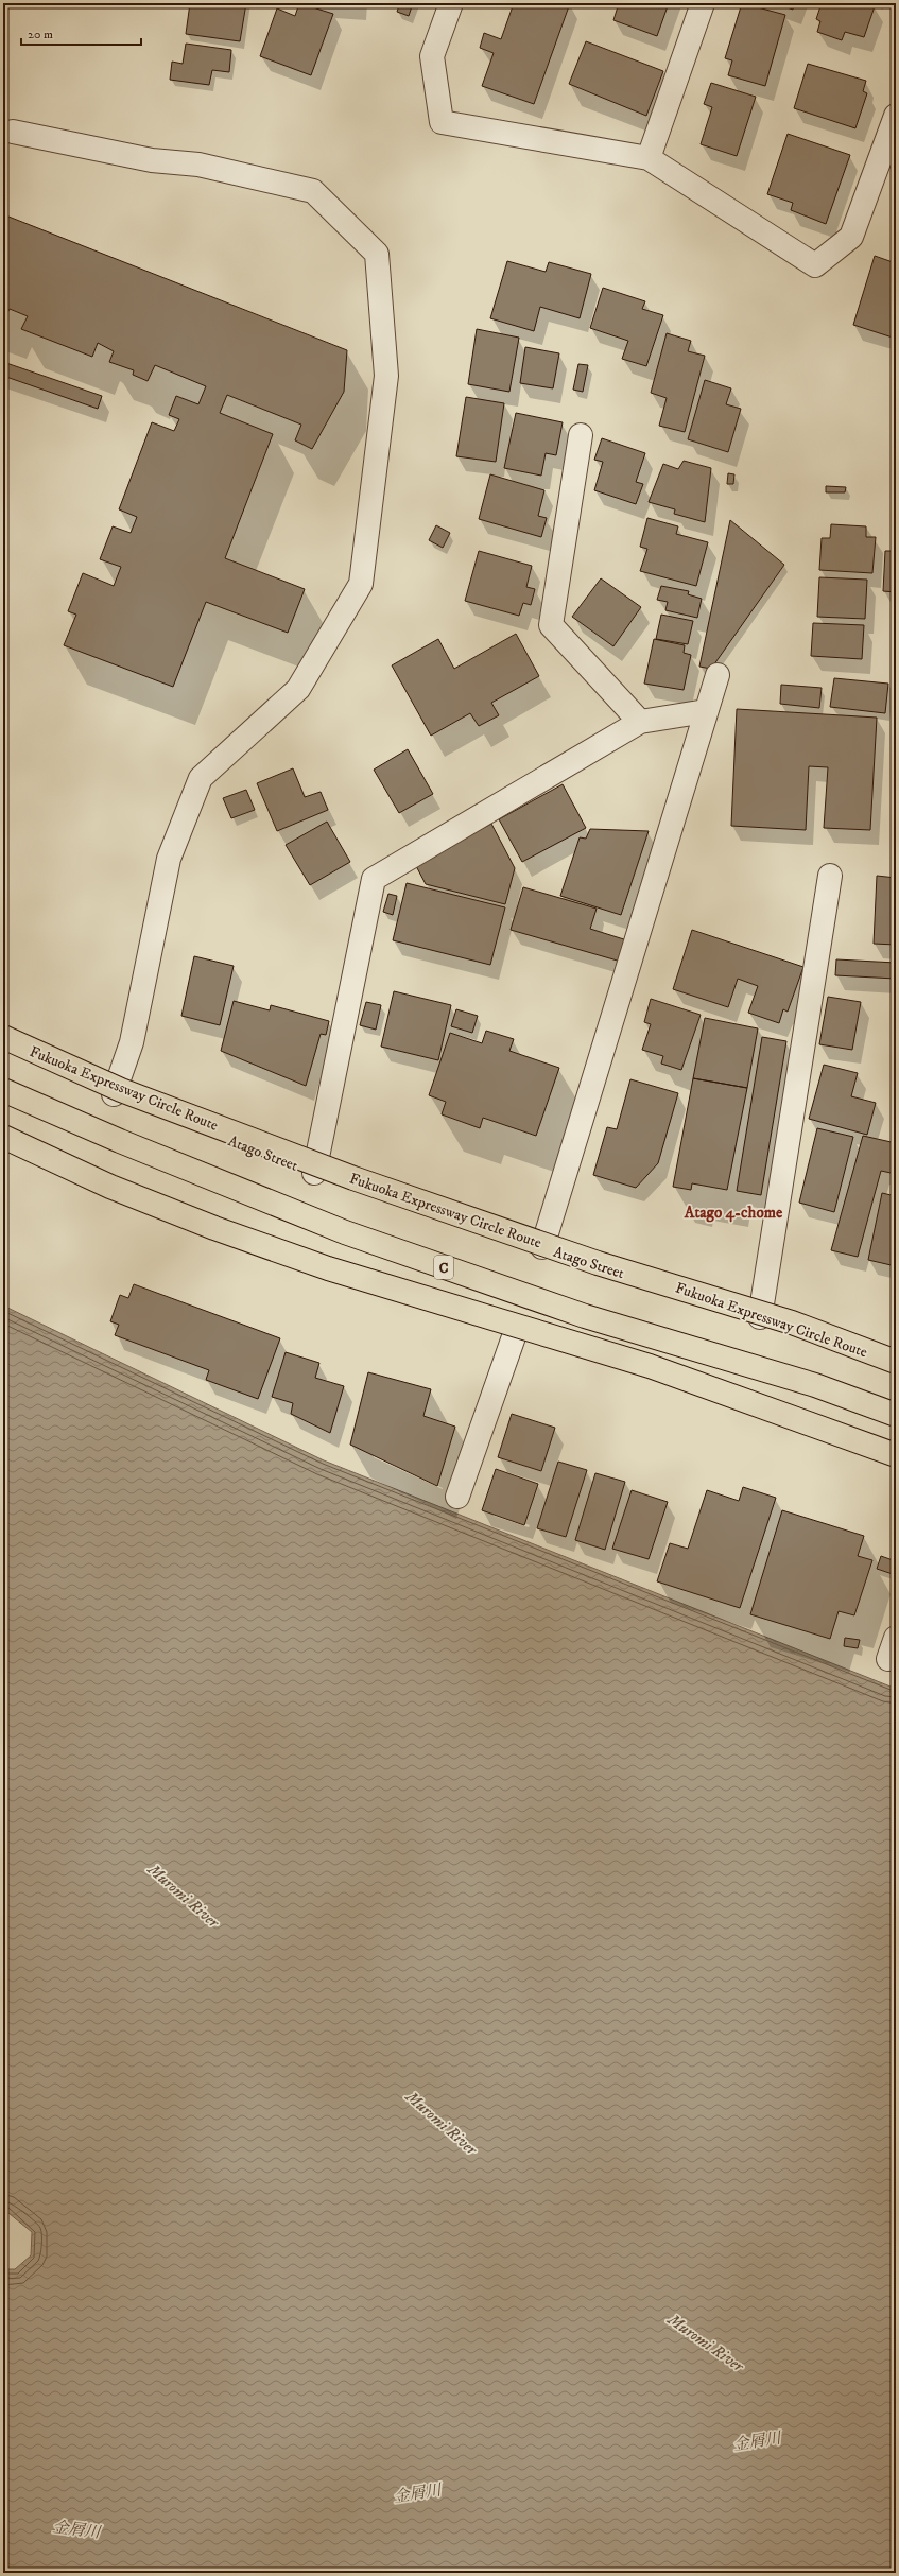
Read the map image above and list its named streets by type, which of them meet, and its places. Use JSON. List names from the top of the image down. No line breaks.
{"streets":{"highway":["Fukuoka Expressway Circle Route","C"],"street":["Atago Street"]},"crossings":[["Fukuoka Expressway Circle Route","Atago Street"]],"districts":["Atago 4-chome"],"water":["Muromi River","金屑川"],"scale_bar":"20 m"}
